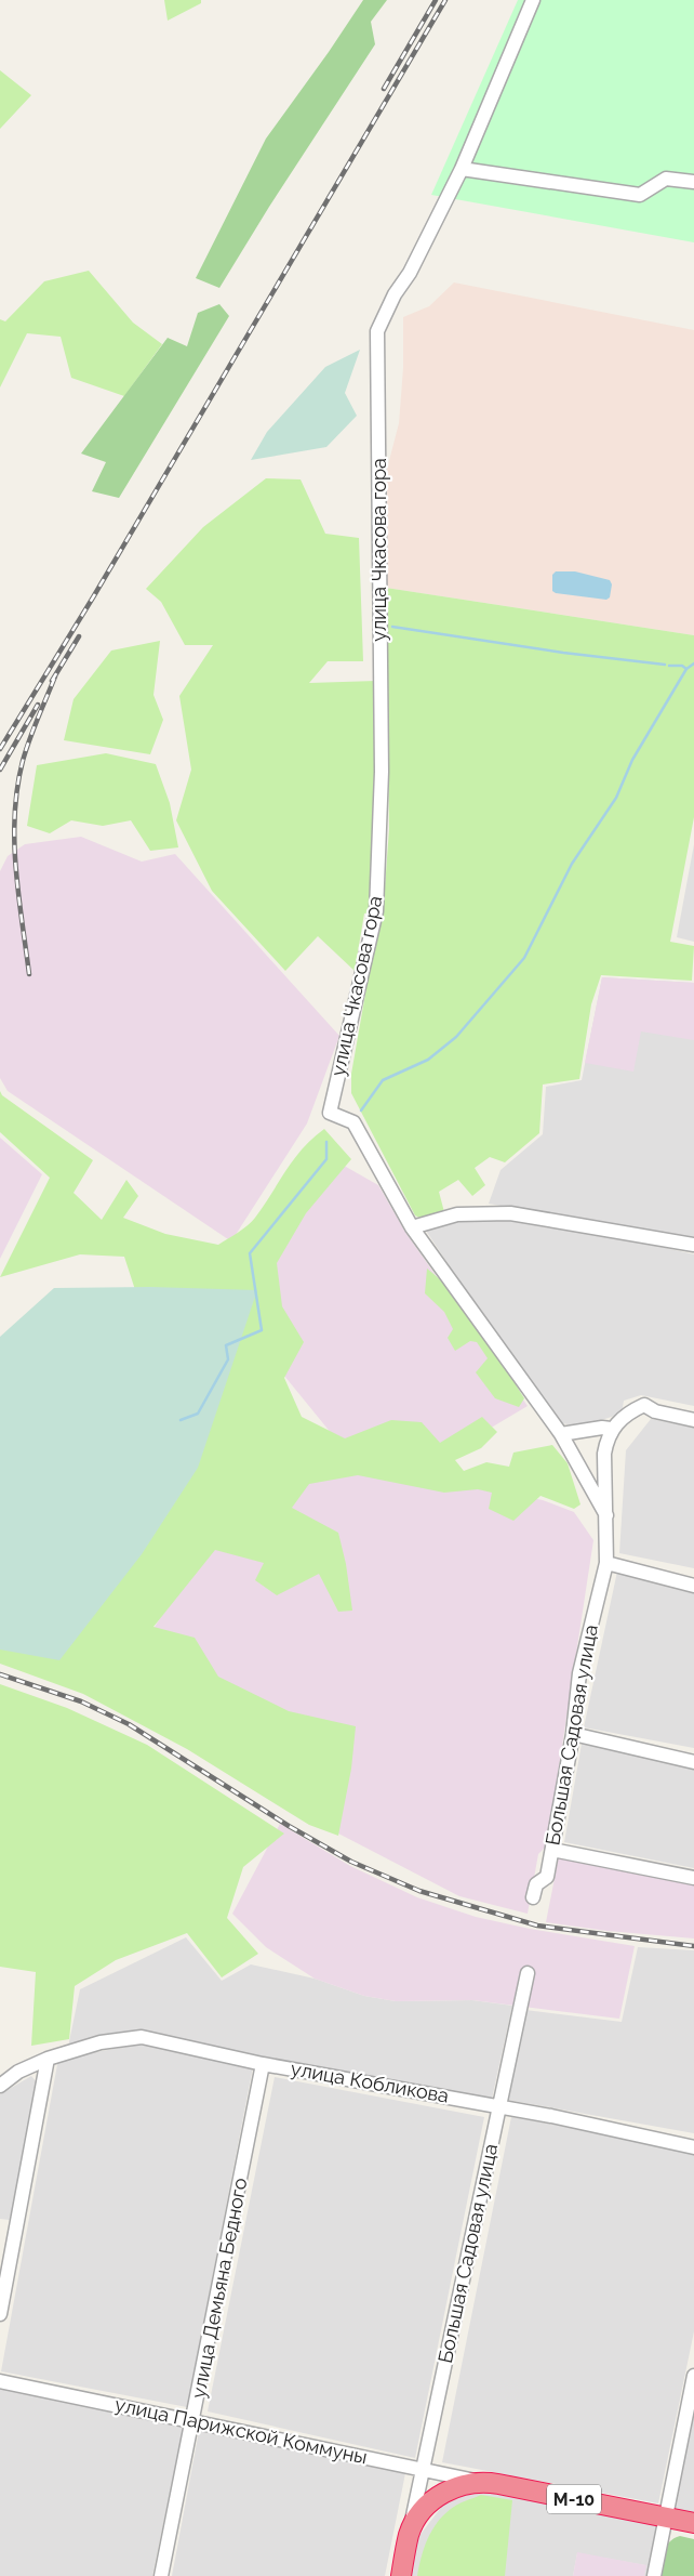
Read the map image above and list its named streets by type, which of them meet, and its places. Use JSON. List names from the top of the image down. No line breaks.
{"streets":{"highway":["Большая Садовая улица","улица Парижской Коммуны","М-10"],"street":["улица Чкасова гора","улица Кобликова","улица Демьяна Бедного"]},"crossings":[["улица Чкасова гора","Большая Садовая улица"],["Большая Садовая улица","улица Кобликова"],["Большая Садовая улица","улица Парижской Коммуны"],["улица Кобликова","улица Демьяна Бедного"],["улица Демьяна Бедного","улица Парижской Коммуны"]]}
